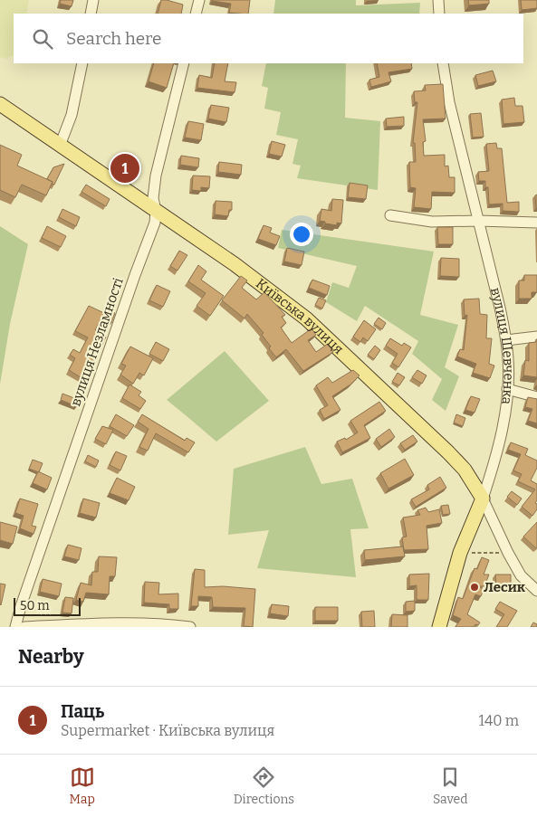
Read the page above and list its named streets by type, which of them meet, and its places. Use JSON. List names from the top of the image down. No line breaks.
{"streets":{"main road":["Київська вулиця","вулиця Шевченка"],"street":["вулиця Незламності"]},"crossings":[["Київська вулиця","вулиця Незламності"],["Київська вулиця","вулиця Шевченка"]],"places":["Лесик"],"scale_bar":"50 m","page":{"search":"Search here","pins":"1","scale":"50 m","heading":"Nearby","list":[{"mark":"1","name":"Паць","note":"Supermarket · Київська вулиця","value":"140 m"}],"nav":["Map","Directions","Saved"]}}
